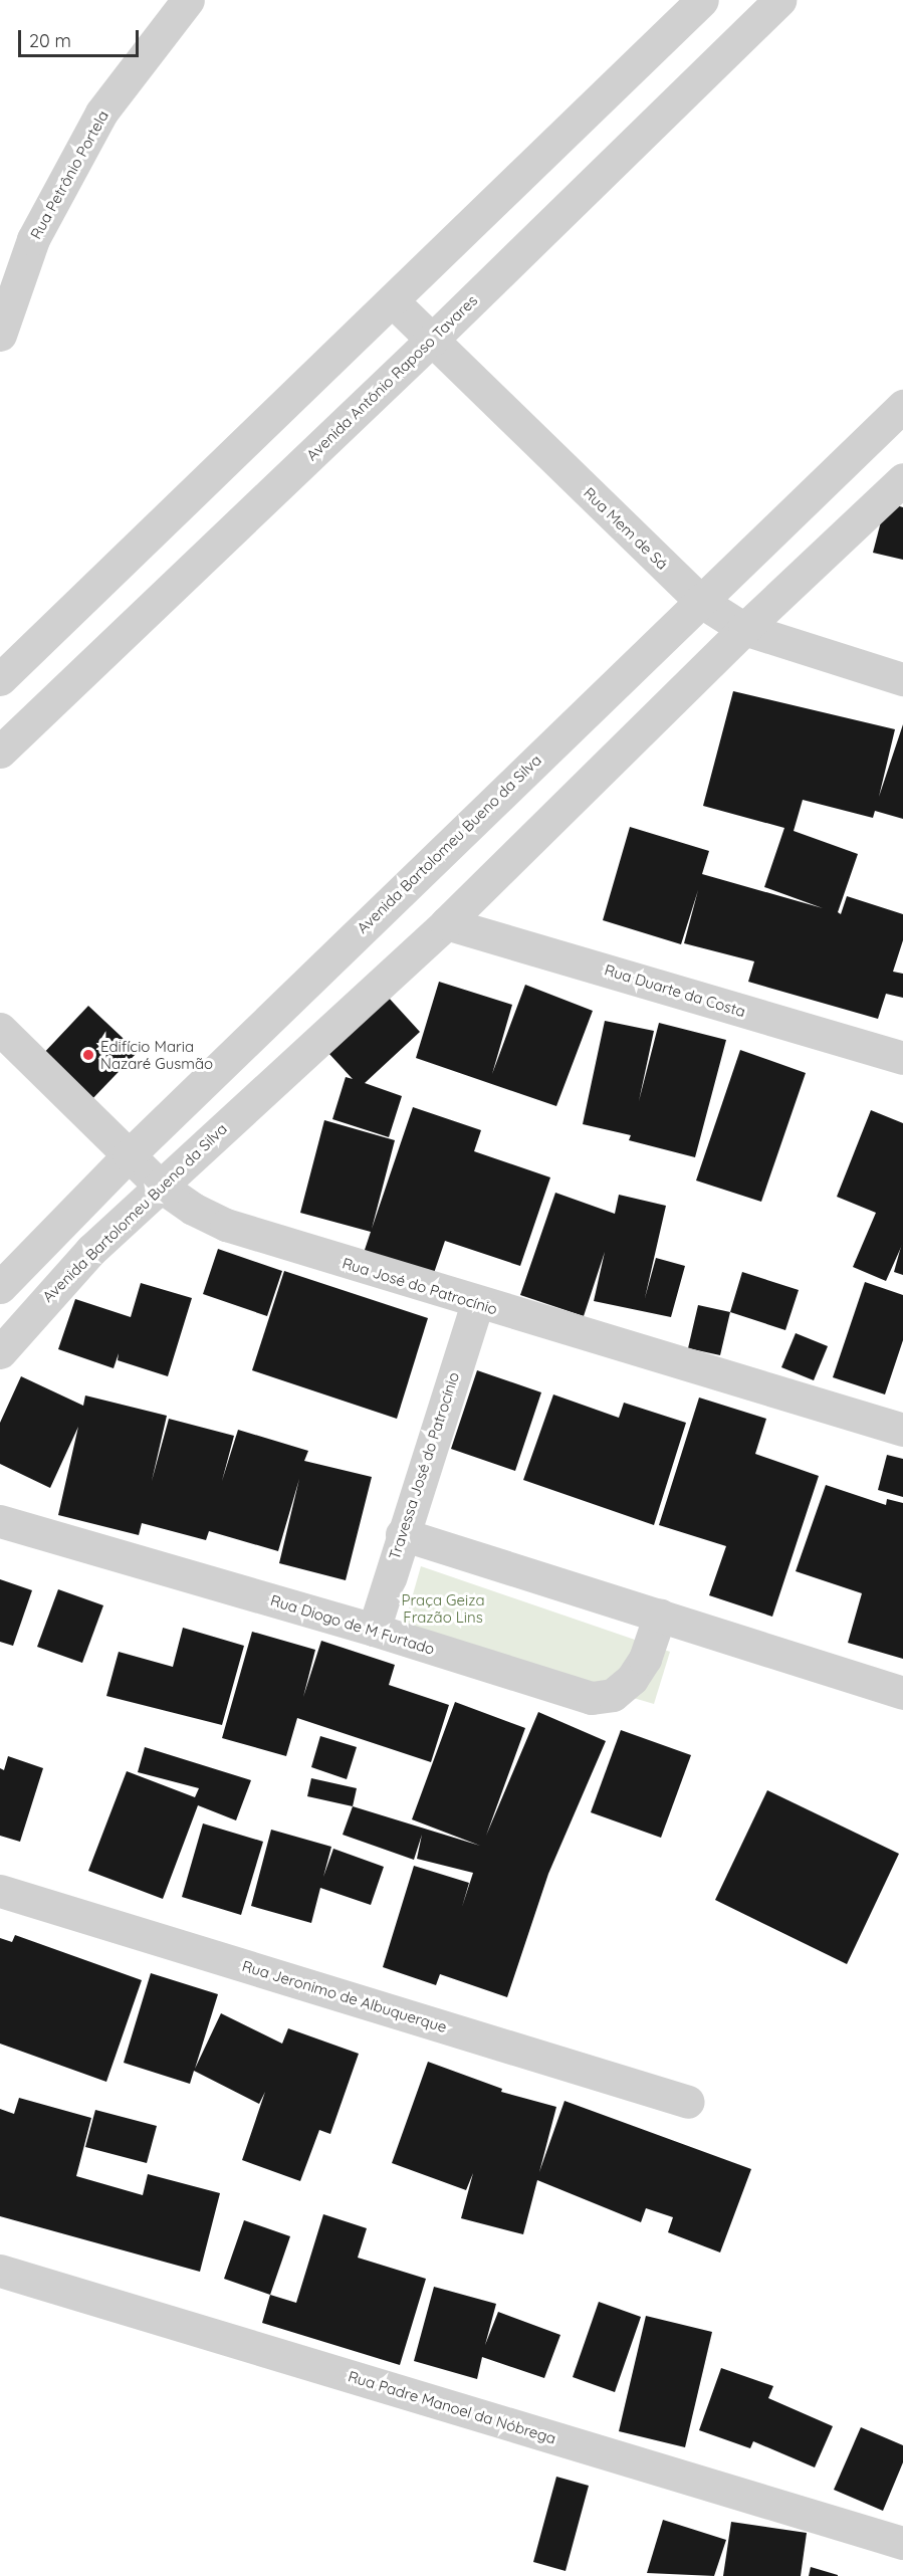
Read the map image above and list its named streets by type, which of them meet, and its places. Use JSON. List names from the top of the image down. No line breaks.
{"streets":{"street":["Rua Petrônio Portela","Avenida Antônio Raposo Tavares","Rua Mem de Sá","Avenida Bartolomeu Bueno da Silva","Rua Duarte da Costa","Rua José do Patrocínio","Travessa José do Patrocínio","Rua Diogo de M Furtado","Rua Jeronimo de Albuquerque","Rua Padre Manoel da Nóbrega"]},"crossings":[["Avenida Antônio Raposo Tavares","Rua Mem de Sá"],["Rua Mem de Sá","Avenida Bartolomeu Bueno da Silva"],["Avenida Bartolomeu Bueno da Silva","Rua Duarte da Costa"],["Avenida Bartolomeu Bueno da Silva","Rua José do Patrocínio"],["Rua José do Patrocínio","Travessa José do Patrocínio"],["Travessa José do Patrocínio","Rua Diogo de M Furtado"]],"parks":["Praça Geiza Frazão Lins"],"places":["Edifício Maria Nazaré Gusmão"],"scale_bar":"20 m"}
